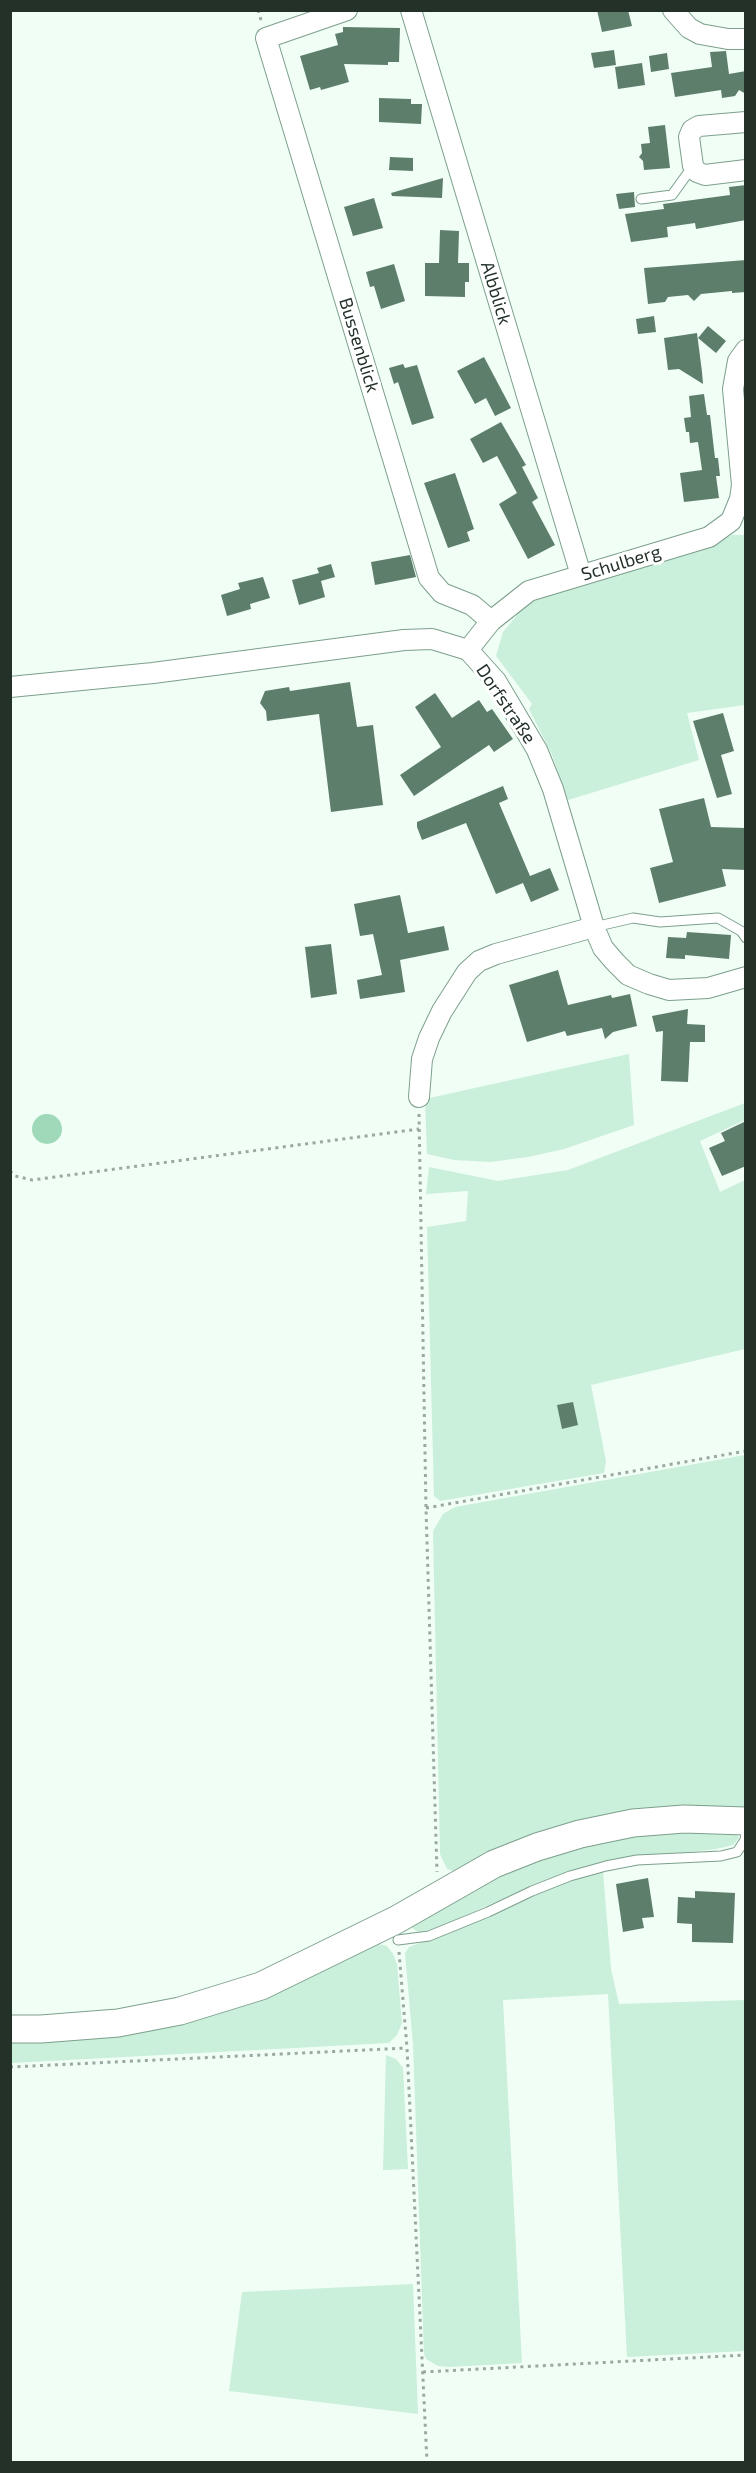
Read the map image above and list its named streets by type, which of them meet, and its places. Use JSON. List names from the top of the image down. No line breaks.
{"streets":{"street":["Albblick","Bussenblick","Schulberg","Dorfstraße"]},"crossings":[["Albblick","Schulberg"],["Bussenblick","Schulberg"],["Schulberg","Dorfstraße"]]}
